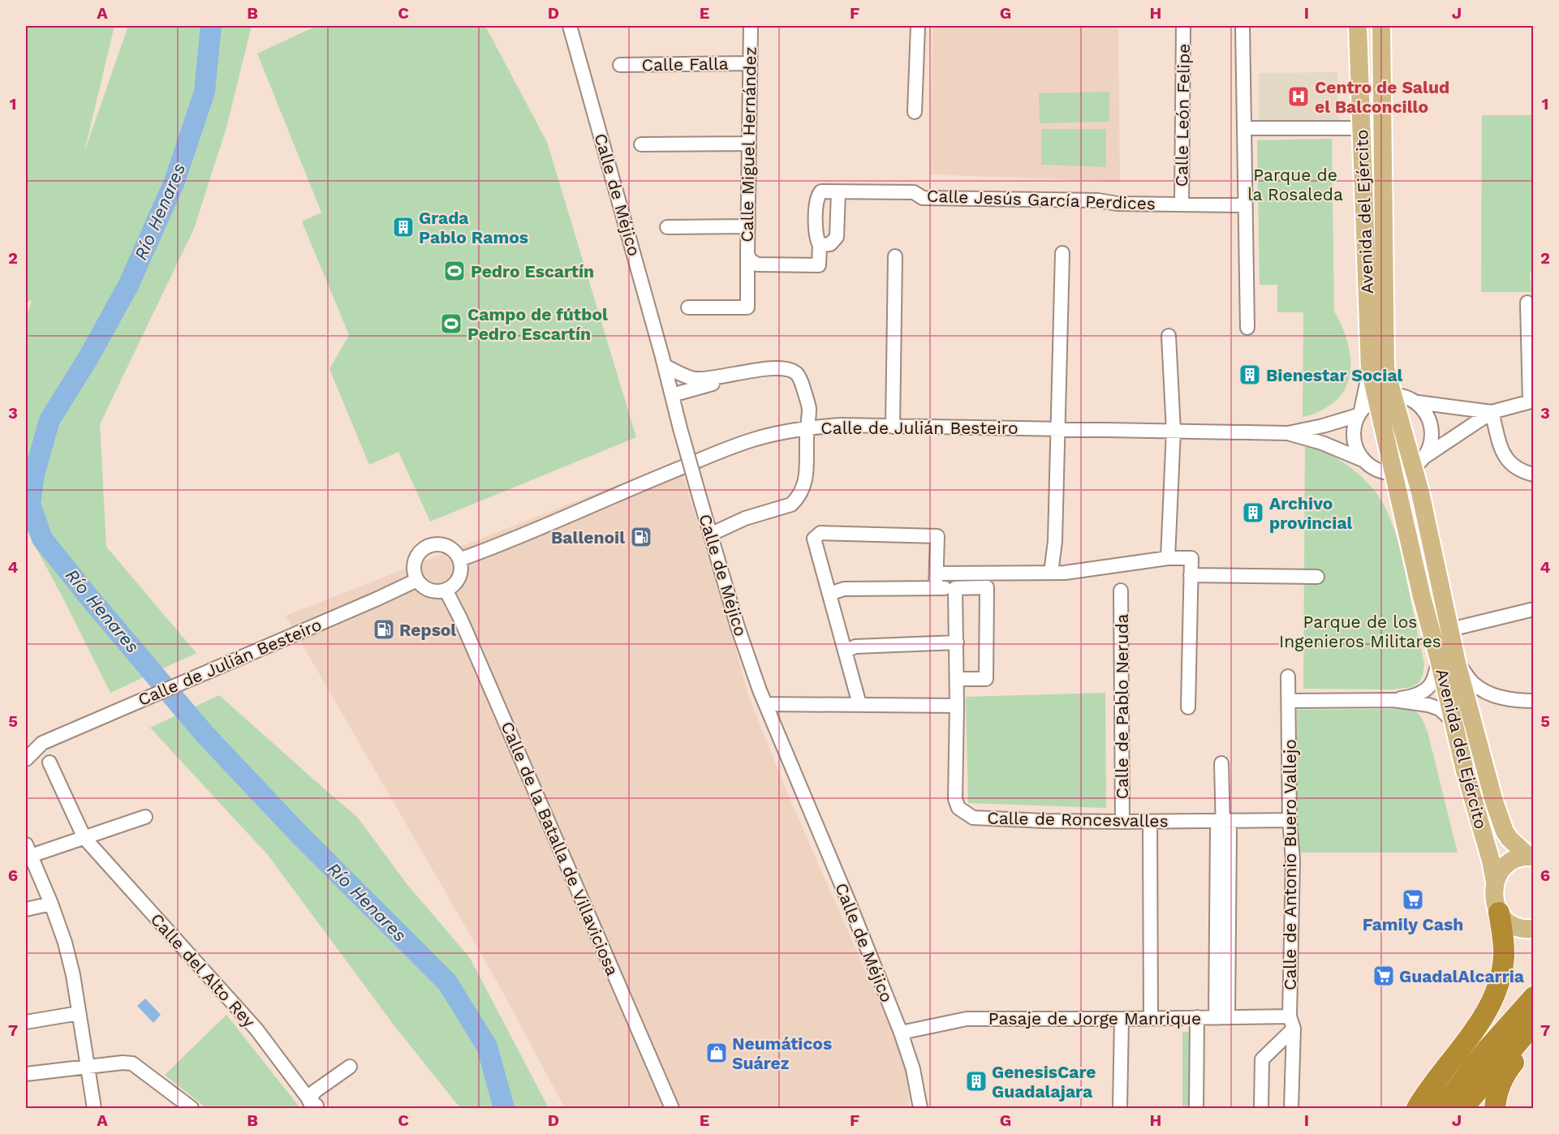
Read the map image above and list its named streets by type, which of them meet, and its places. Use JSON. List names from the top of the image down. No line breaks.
{"streets":{"main road":["Avenida del Ejército"],"street":["Calle Falla","Calle León Felipe","Calle Miguel Hernández","Calle de Méjico","Calle Jesús García Perdices","Calle de Julián Besteiro","Calle de Pablo Neruda","Calle de Roncesvalles","Calle de la Batalla de Villaviciosa","Calle de Antonio Buero Vallejo","Calle del Alto Rey","Pasaje de Jorge Manrique"]},"crossings":[["Calle Falla","Calle Miguel Hernández"],["Calle León Felipe","Calle Jesús García Perdices"],["Calle Miguel Hernández","Calle Jesús García Perdices"],["Calle de Méjico","Pasaje de Jorge Manrique"],["Calle de Julián Besteiro","Calle de la Batalla de Villaviciosa"],["Calle de Pablo Neruda","Calle de Roncesvalles"],["Calle de Roncesvalles","Calle de Antonio Buero Vallejo"],["Calle de Antonio Buero Vallejo","Pasaje de Jorge Manrique"]],"water":["Río Henares"],"parks":["Parque de la Rosaleda","Parque de los Ingenieros Militares"],"places":{"hospital":["Centro de Salud el Balconcillo"],"building":["Grada Pablo Ramos","Bienestar Social","Archivo provincial","GenesisCare Guadalajara"],"sports":["Pedro Escartín","Campo de fútbol Pedro Escartín"],"fuel station":["Ballenoil","Repsol"],"supermarket":["Family Cash","GuadalAlcarria"],"shop":["Neumáticos Suárez"]},"grid":{"columns":["A","B","C","D","E","F","G","H","I","J"],"rows":["1","2","3","4","5","6","7"]}}
